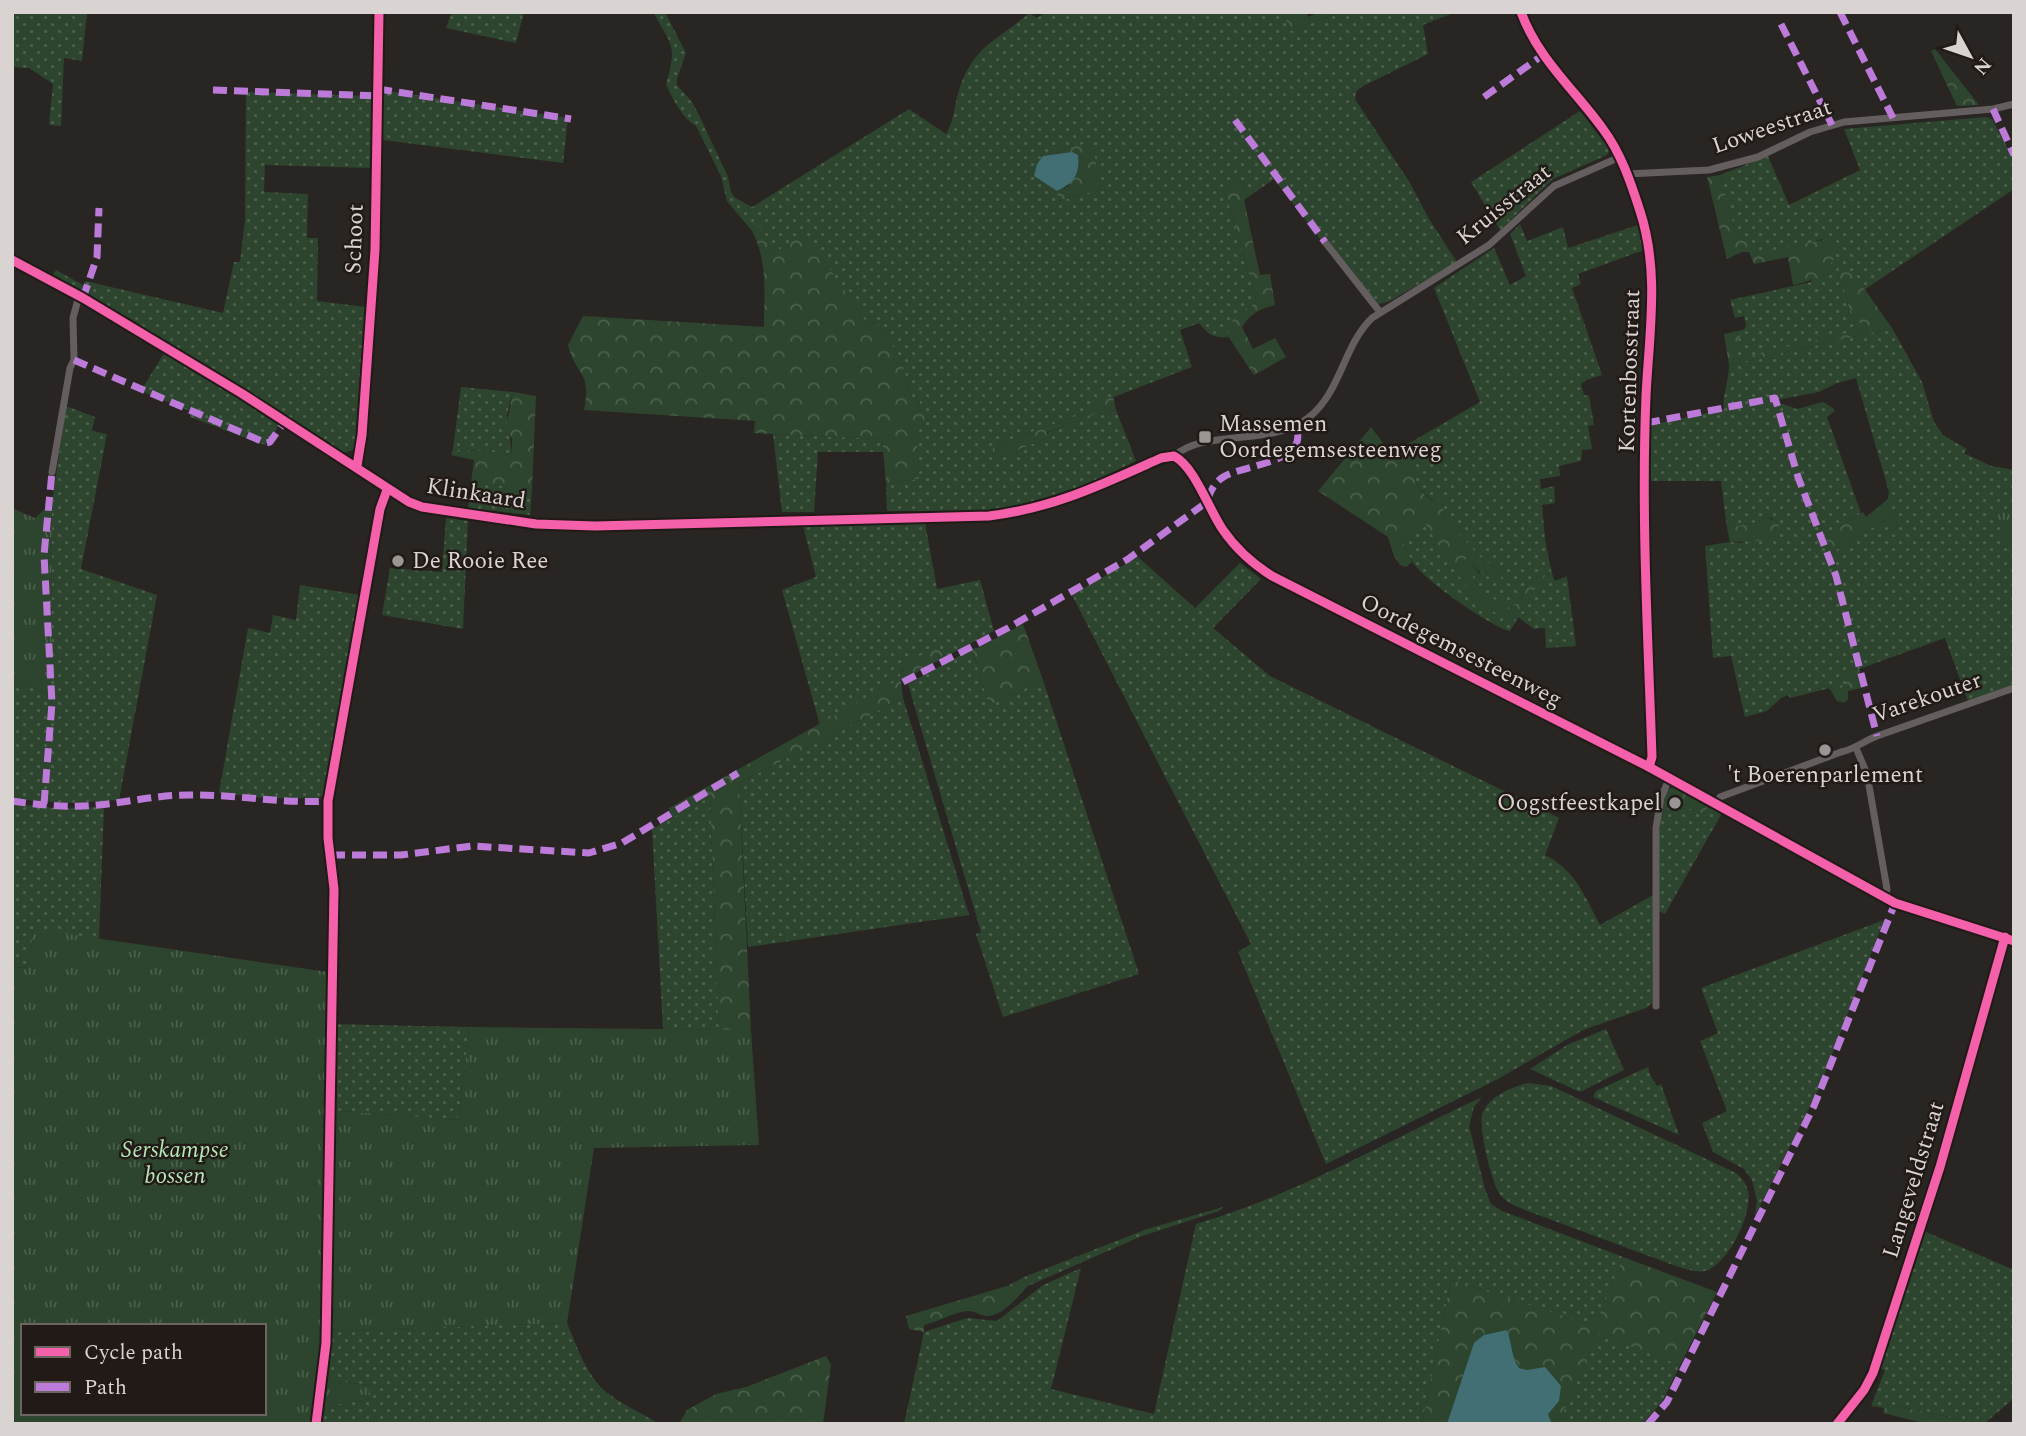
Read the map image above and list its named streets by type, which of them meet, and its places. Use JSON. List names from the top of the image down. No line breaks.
{"streets":{"street":["Loweestraat","Kruisstraat","Schoot","Kortenbosstraat","Klinkaard","Oordegemsesteenweg","Varekouter","Langeveldstraat"]},"crossings":[["Loweestraat","Kortenbosstraat"],["Kruisstraat","Kortenbosstraat"],["Kruisstraat","Klinkaard"],["Kruisstraat","Oordegemsesteenweg"],["Schoot","Klinkaard"],["Kortenbosstraat","Oordegemsesteenweg"],["Klinkaard","Oordegemsesteenweg"],["Oordegemsesteenweg","Varekouter"],["Oordegemsesteenweg","Langeveldstraat"]],"parks":["Serskampse bossen"],"places":{"transit":["Massemen Oordegemsesteenweg"],"other":["De Rooie Ree","'t Boerenparlement","Oogstfeestkapel"]},"legend":["Cycle path","Path"],"north":"bottom right"}
